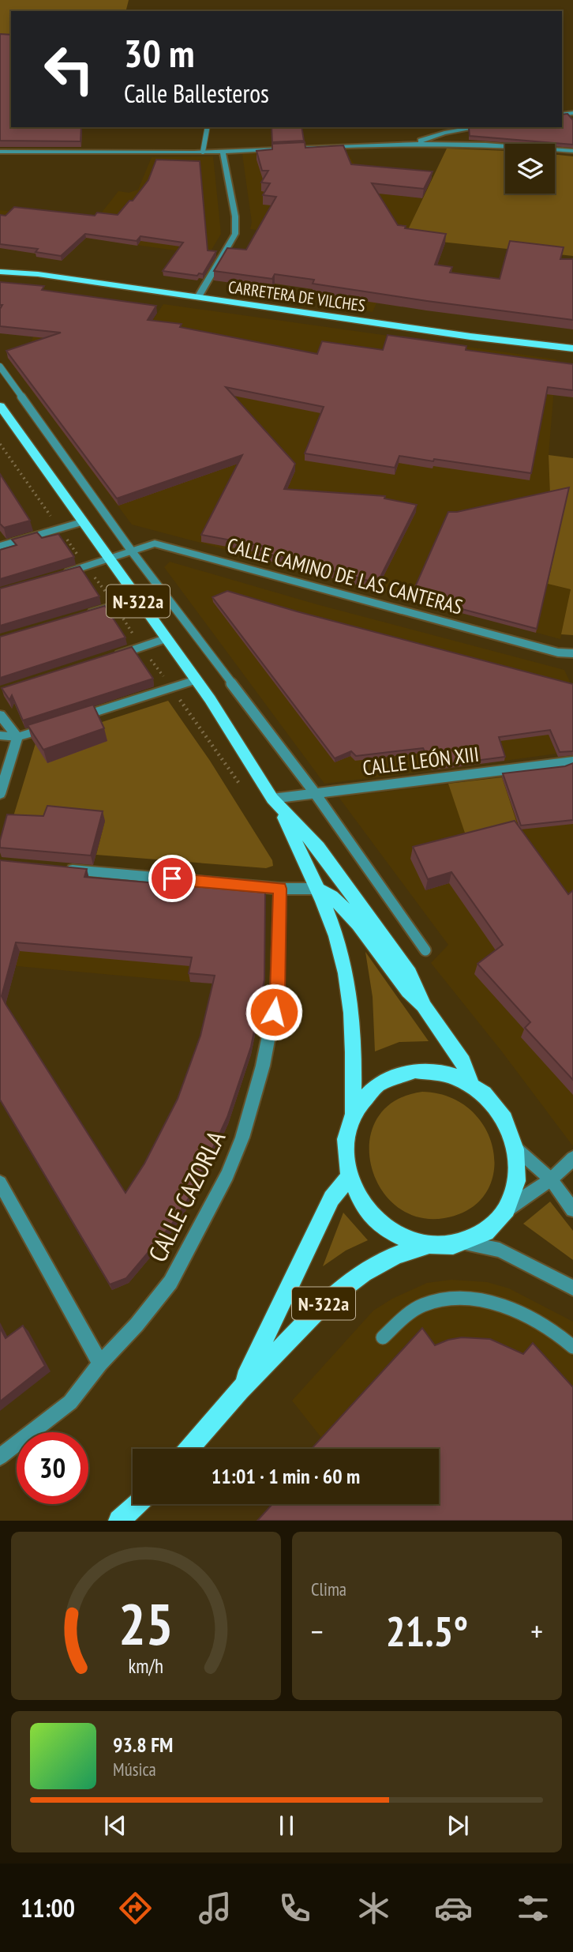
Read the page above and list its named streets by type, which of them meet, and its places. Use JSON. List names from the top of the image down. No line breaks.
{"streets":{"main road":["CARRETERA DE VILCHES","N-322a"],"street":["CALLE CAMINO DE LAS CANTERAS","CALLE LEÓN XIII","CALLE CAZORLA"]},"crossings":[["CALLE CAMINO DE LAS CANTERAS","N-322a"],["N-322a","CALLE LEÓN XIII"]],"page":{"turn":["30 m","Calle Ballesteros"],"limit":"30","trip":"11:01 · 1 min · 60 m","tile":"Clima","heat":["−","21.5°","+"],"song":["93.8 FM","Música"],"tabs":"11:00","gauge":["25","km/h"]}}
